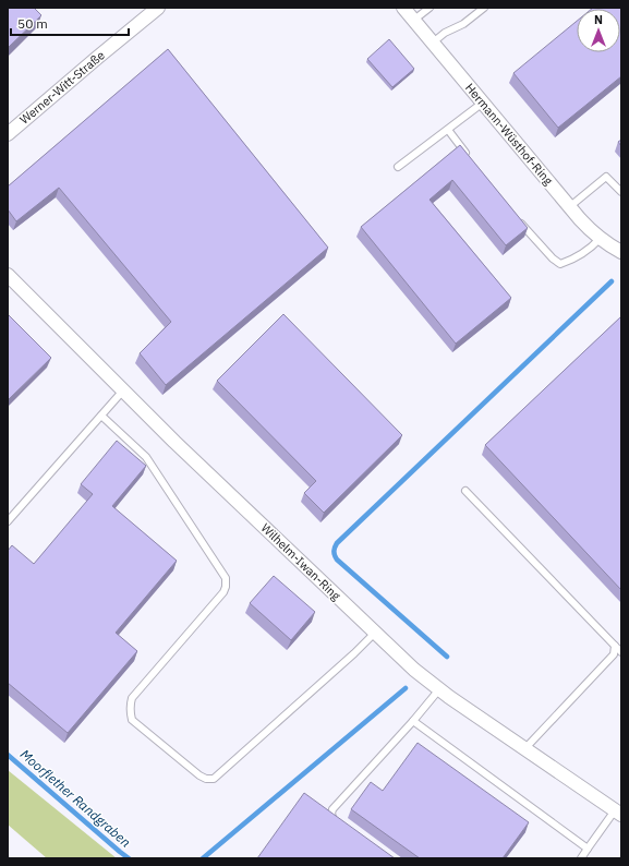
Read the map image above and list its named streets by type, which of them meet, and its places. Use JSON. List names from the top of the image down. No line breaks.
{"streets":{"street":["Werner-Witt-Straße","Hermann-Wüsthof-Ring","Wilhelm-Iwan-Ring"]},"water":["Moorflether Randgraben"],"scale_bar":"50 m","north":"top"}
